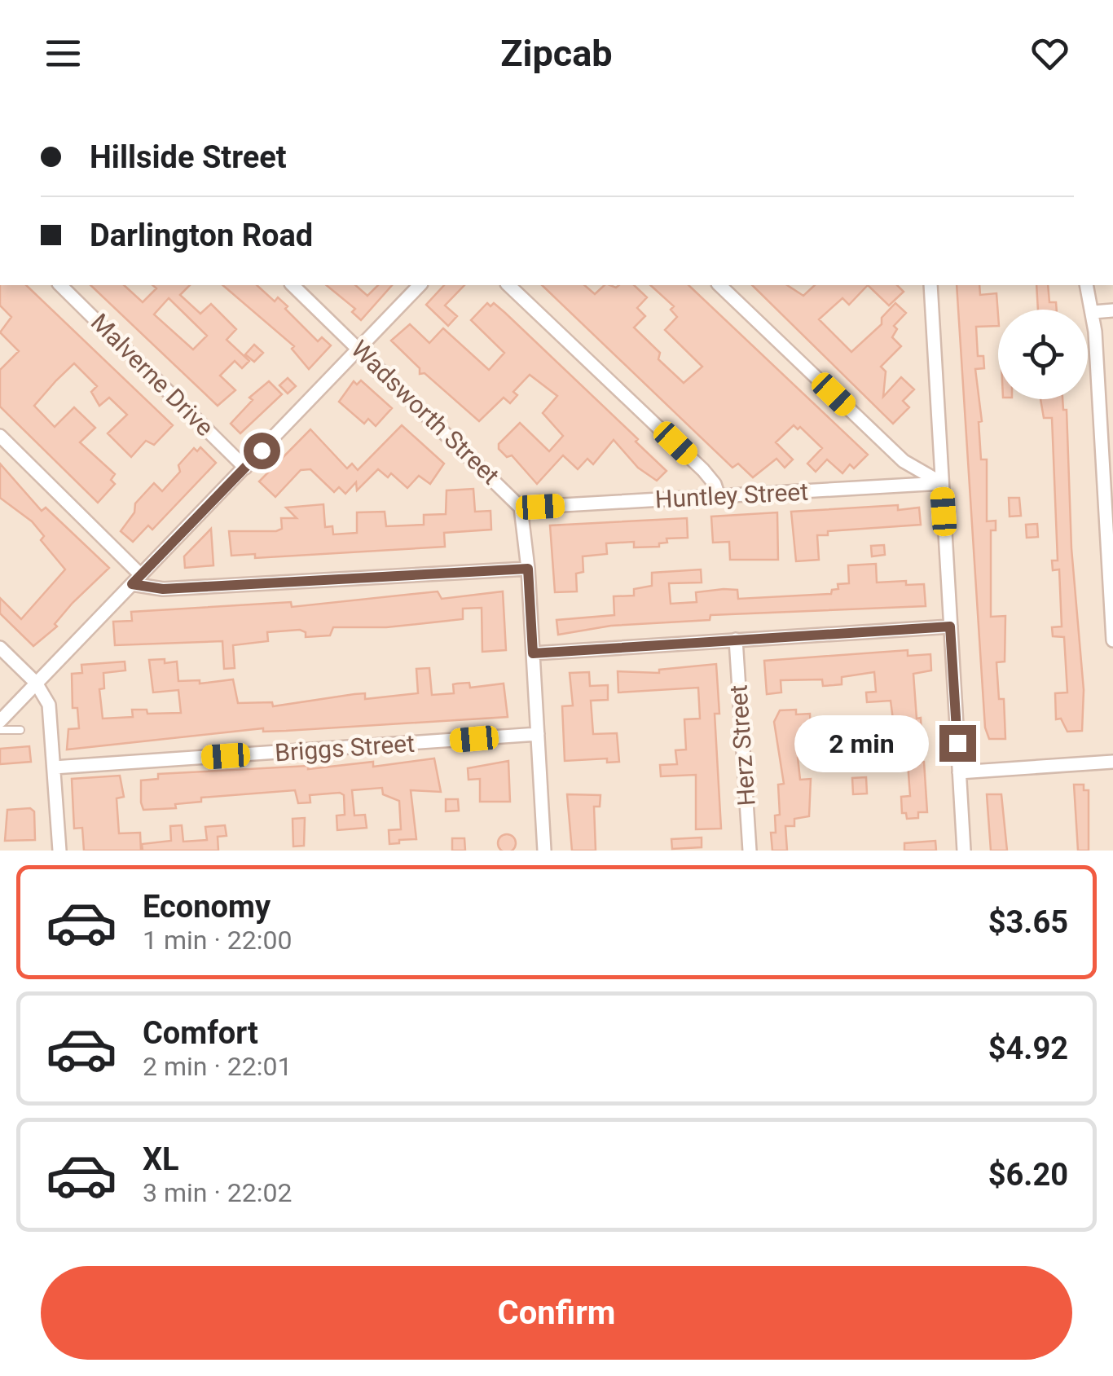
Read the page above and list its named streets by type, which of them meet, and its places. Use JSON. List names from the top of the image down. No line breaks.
{"streets":{"street":["Malverne Drive","Wadsworth Street","Huntley Street","Herz Street","Briggs Street"]},"crossings":[["Wadsworth Street","Huntley Street"]],"page":{"header":"Zipcab","banner":["Hillside Street","Darlington Road"],"bubble":"2 min","list":[{"name":"Economy","note":"1 min · 22:00","value":"$3.65"},{"name":"Comfort","note":"2 min · 22:01","value":"$4.92"},{"name":"XL","note":"3 min · 22:02","value":"$6.20"}],"buttons":"Confirm"}}
